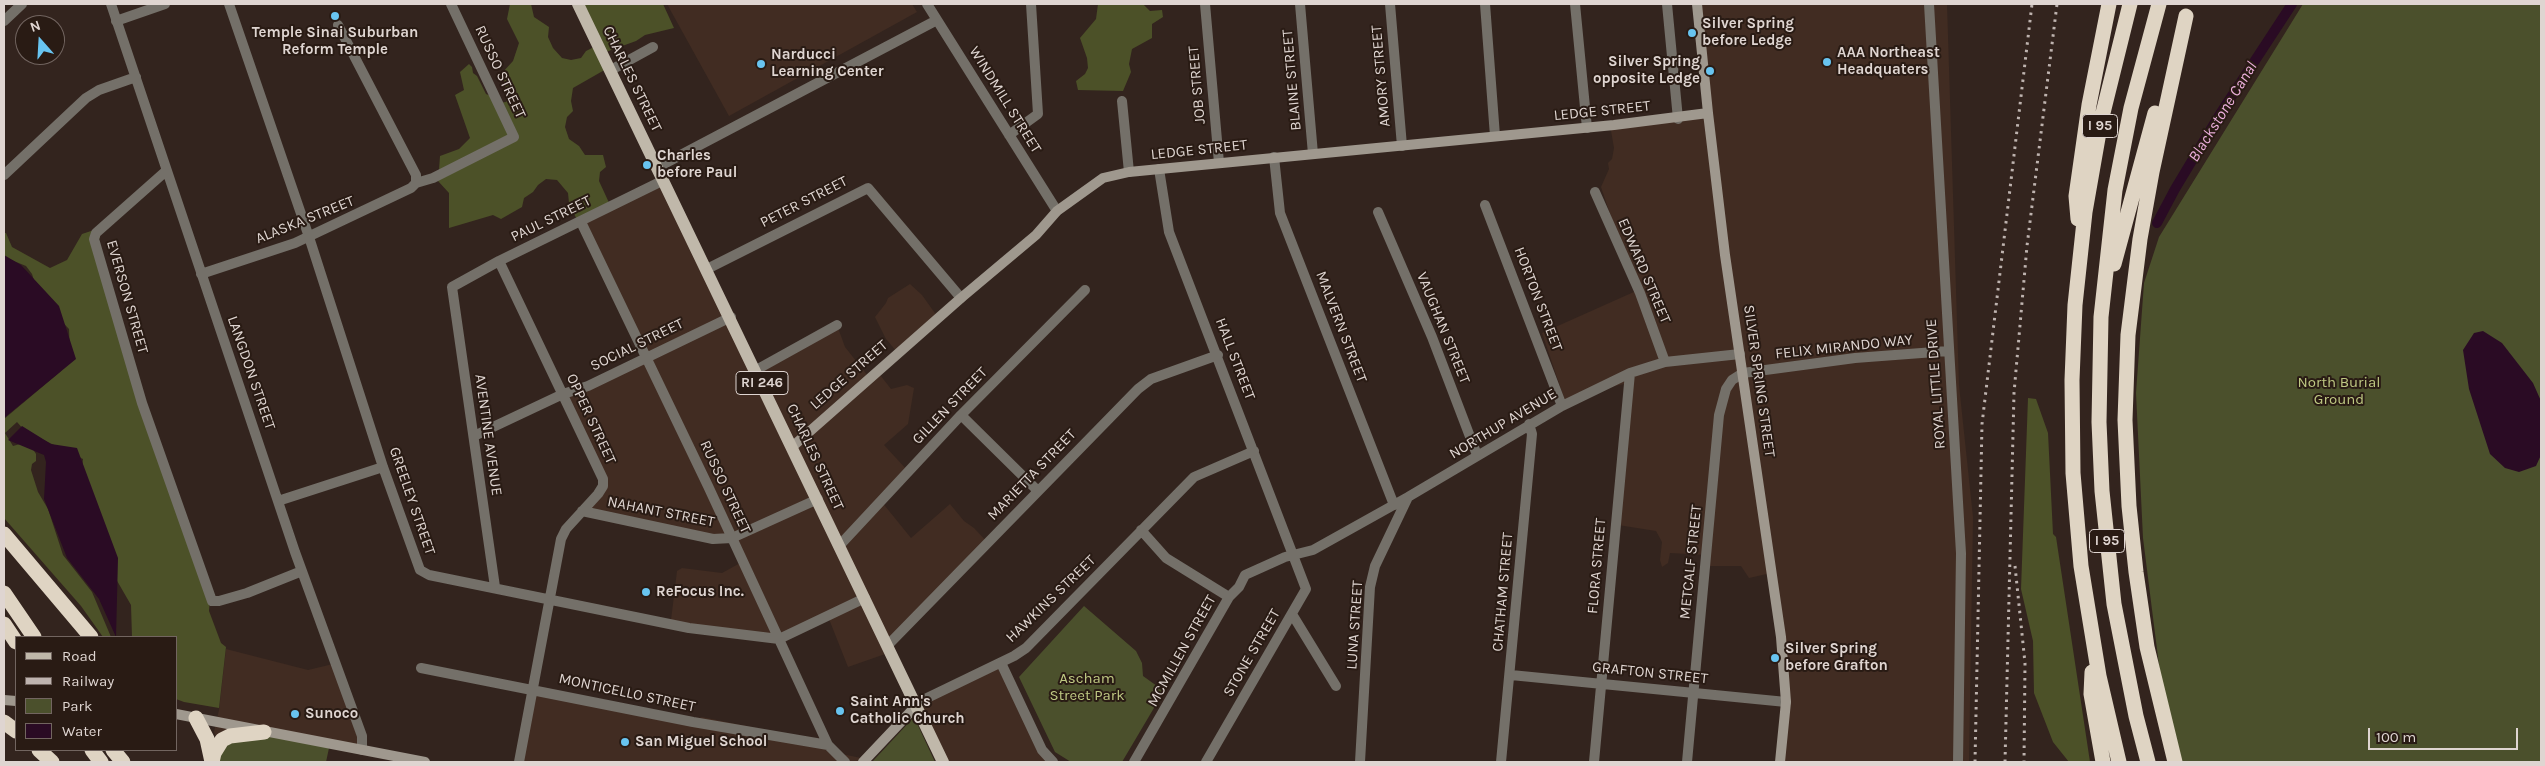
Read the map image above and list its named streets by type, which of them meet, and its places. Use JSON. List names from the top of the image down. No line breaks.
{"streets":{"highway":["I 95"],"main road":["CHARLES STREET","RI 246"],"street":["RUSSO STREET","AMORY STREET","BLAINE STREET","JOB STREET","WINDMILL STREET","LEDGE STREET","PETER STREET","PAUL STREET","ALASKA STREET","EDWARD STREET","EVERSON STREET","HORTON STREET","MALVERN STREET","VAUGHAN STREET","SOCIAL STREET","FELIX MIRANDO WAY","HALL STREET","LANGDON STREET","SILVER SPRING STREET","ROYAL LITTLE DRIVE","GILLEN STREET","OPPER STREET","NORTHUP AVENUE","AVENTINE AVENUE","MARIETTA STREET","GREELEY STREET","NAHANT STREET","METCALF STREET","FLORA STREET","CHATHAM STREET","HAWKINS STREET","LUNA STREET","MCMILLEN STREET","STONE STREET","GRAFTON STREET","MONTICELLO STREET"]},"crossings":[["RUSSO STREET","PAUL STREET"],["RUSSO STREET","ALASKA STREET"],["RUSSO STREET","SOCIAL STREET"],["RUSSO STREET","GREELEY STREET"],["RUSSO STREET","NAHANT STREET"],["RUSSO STREET","MONTICELLO STREET"],["AMORY STREET","LEDGE STREET"],["CHARLES STREET","LEDGE STREET"],["CHARLES STREET","PETER STREET"],["CHARLES STREET","PAUL STREET"],["CHARLES STREET","SOCIAL STREET"],["CHARLES STREET","GILLEN STREET"],["CHARLES STREET","MARIETTA STREET"],["CHARLES STREET","NAHANT STREET"],["CHARLES STREET","HAWKINS STREET"],["BLAINE STREET","LEDGE STREET"],["JOB STREET","LEDGE STREET"],["WINDMILL STREET","LEDGE STREET"],["LEDGE STREET","PETER STREET"],["LEDGE STREET","MALVERN STREET"],["LEDGE STREET","HALL STREET"],["LEDGE STREET","SILVER SPRING STREET"],["PAUL STREET","OPPER STREET"],["PAUL STREET","AVENTINE AVENUE"],["ALASKA STREET","LANGDON STREET"],["ALASKA STREET","GREELEY STREET"],["EDWARD STREET","NORTHUP AVENUE"],["EVERSON STREET","LANGDON STREET"],["HORTON STREET","NORTHUP AVENUE"],["MALVERN STREET","NORTHUP AVENUE"],["VAUGHAN STREET","NORTHUP AVENUE"],["SOCIAL STREET","OPPER STREET"],["SOCIAL STREET","AVENTINE AVENUE"],["FELIX MIRANDO WAY","SILVER SPRING STREET"],["FELIX MIRANDO WAY","ROYAL LITTLE DRIVE"],["FELIX MIRANDO WAY","METCALF STREET"],["HALL STREET","NORTHUP AVENUE"],["HALL STREET","MARIETTA STREET"],["HALL STREET","HAWKINS STREET"],["HALL STREET","MCMILLEN STREET"],["HALL STREET","STONE STREET"],["SILVER SPRING STREET","NORTHUP AVENUE"],["SILVER SPRING STREET","METCALF STREET"],["SILVER SPRING STREET","GRAFTON STREET"],["OPPER STREET","GREELEY STREET"],["OPPER STREET","NAHANT STREET"],["OPPER STREET","MONTICELLO STREET"],["NORTHUP AVENUE","FLORA STREET"],["NORTHUP AVENUE","CHATHAM STREET"],["NORTHUP AVENUE","LUNA STREET"],["NORTHUP AVENUE","MCMILLEN STREET"],["NORTHUP AVENUE","STONE STREET"],["AVENTINE AVENUE","GREELEY STREET"],["METCALF STREET","GRAFTON STREET"],["FLORA STREET","GRAFTON STREET"],["CHATHAM STREET","GRAFTON STREET"],["MCMILLEN STREET","STONE STREET"]],"water":["Blackstone Canal"],"parks":["North Burial Ground","Ascham Street Park"],"places":["Temple Sinai Suburban Reform Temple","Silver Spring before Ledge","AAA Northeast Headquaters","Narducci Learning Center","Silver Spring opposite Ledge","Charles before Paul","ReFocus Inc.","Silver Spring before Grafton","Saint Ann's Catholic Church","Sunoco","San Miguel School"],"legend":["Road","Railway","Park","Water"],"scale_bar":"100 m","north":"top"}
